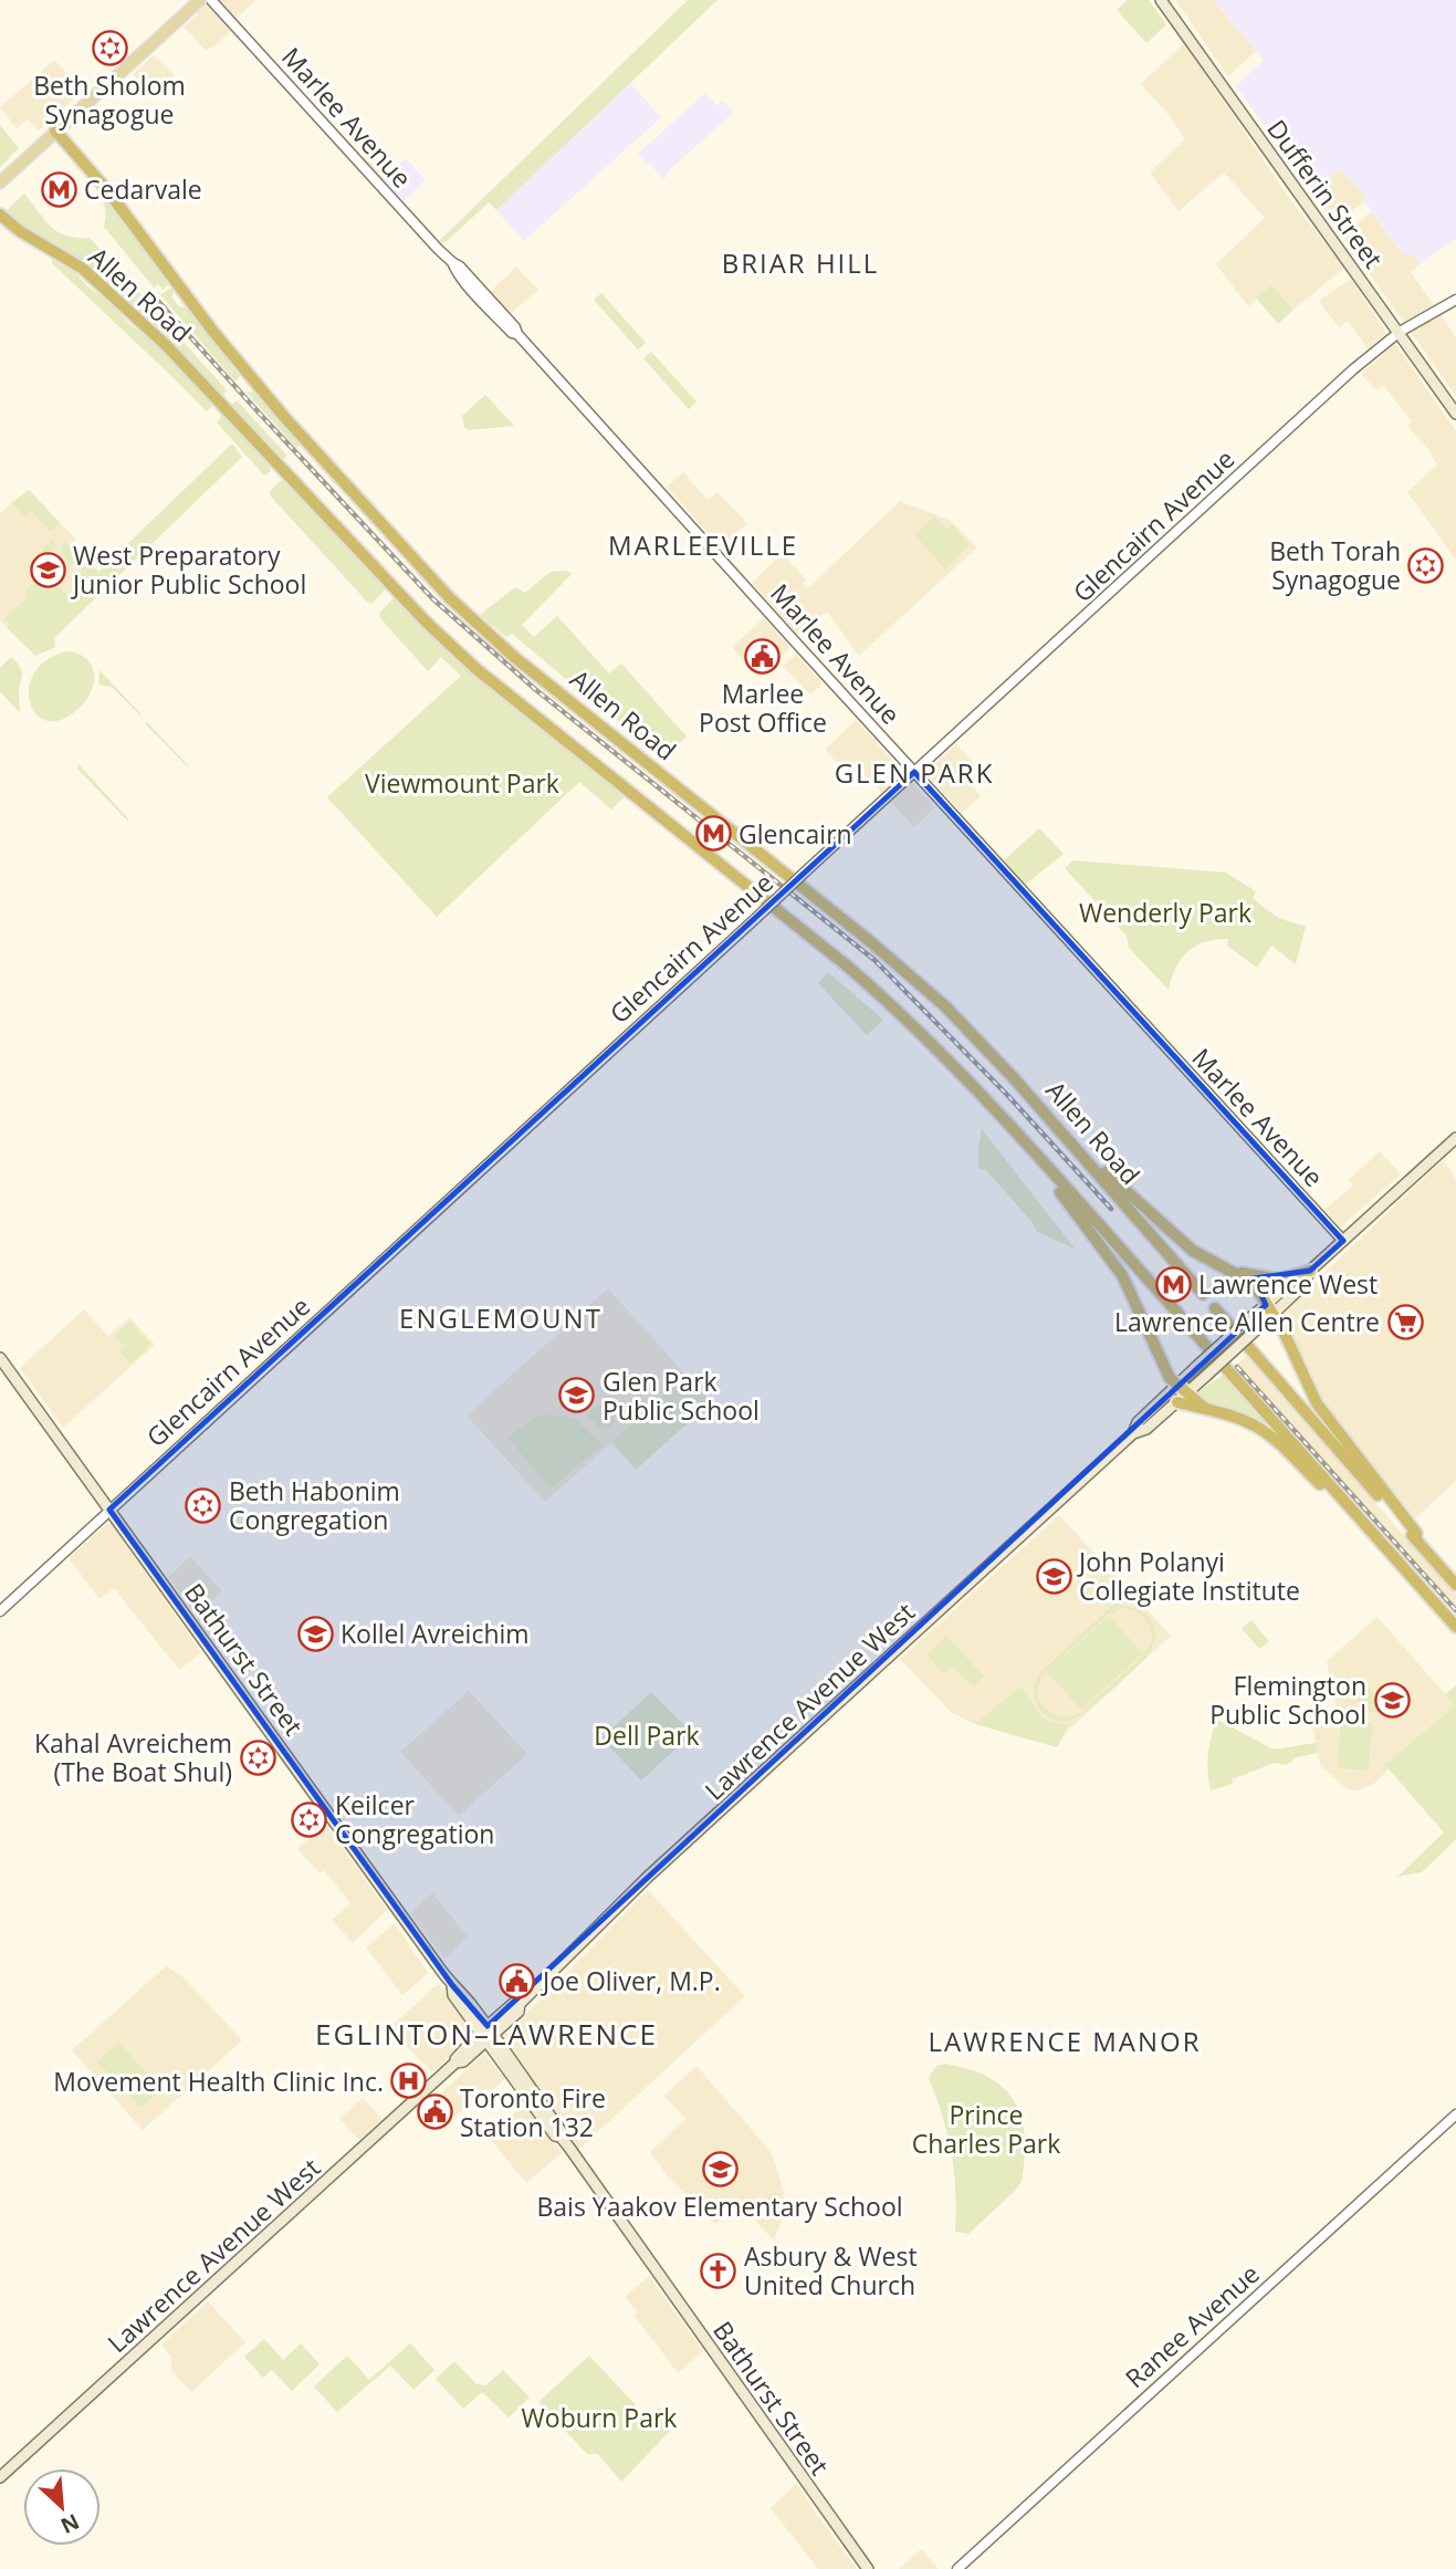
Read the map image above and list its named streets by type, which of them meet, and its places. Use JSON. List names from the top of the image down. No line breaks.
{"streets":{"highway":["Allen Road"],"main road":["Dufferin Street","Bathurst Street","Lawrence Avenue West"],"street":["Marlee Avenue","Glencairn Avenue","Ranee Avenue"]},"crossings":[["Marlee Avenue","Glencairn Avenue"],["Marlee Avenue","Lawrence Avenue West"],["Dufferin Street","Glencairn Avenue"],["Glencairn Avenue","Bathurst Street"],["Bathurst Street","Lawrence Avenue West"]],"districts":["BRIAR HILL","MARLEEVILLE","GLEN PARK","ENGLEMOUNT","EGLINTON–LAWRENCE","LAWRENCE MANOR"],"parks":["Viewmount Park","Wenderly Park","Dell Park","Prince Charles Park","Woburn Park"],"places":{"synagogue":["Beth Sholom Synagogue","Beth Torah Synagogue","Beth Habonim Congregation","Kahal Avreichem (The Boat Shul)","Keilcer Congregation"],"metro station":["Cedarvale","Glencairn","Lawrence West"],"school or university":["West Preparatory Junior Public School","Glen Park Public School","John Polanyi Collegiate Institute","Kollel Avreichim","Flemington Public School","Bais Yaakov Elementary School"],"public building":["Marlee Post Office","Joe Oliver, M.P.","Toronto Fire Station 132"],"supermarket":["Lawrence Allen Centre"],"hospital":["Movement Health Clinic Inc."],"church":["Asbury & West United Church"]},"north":"bottom right"}
